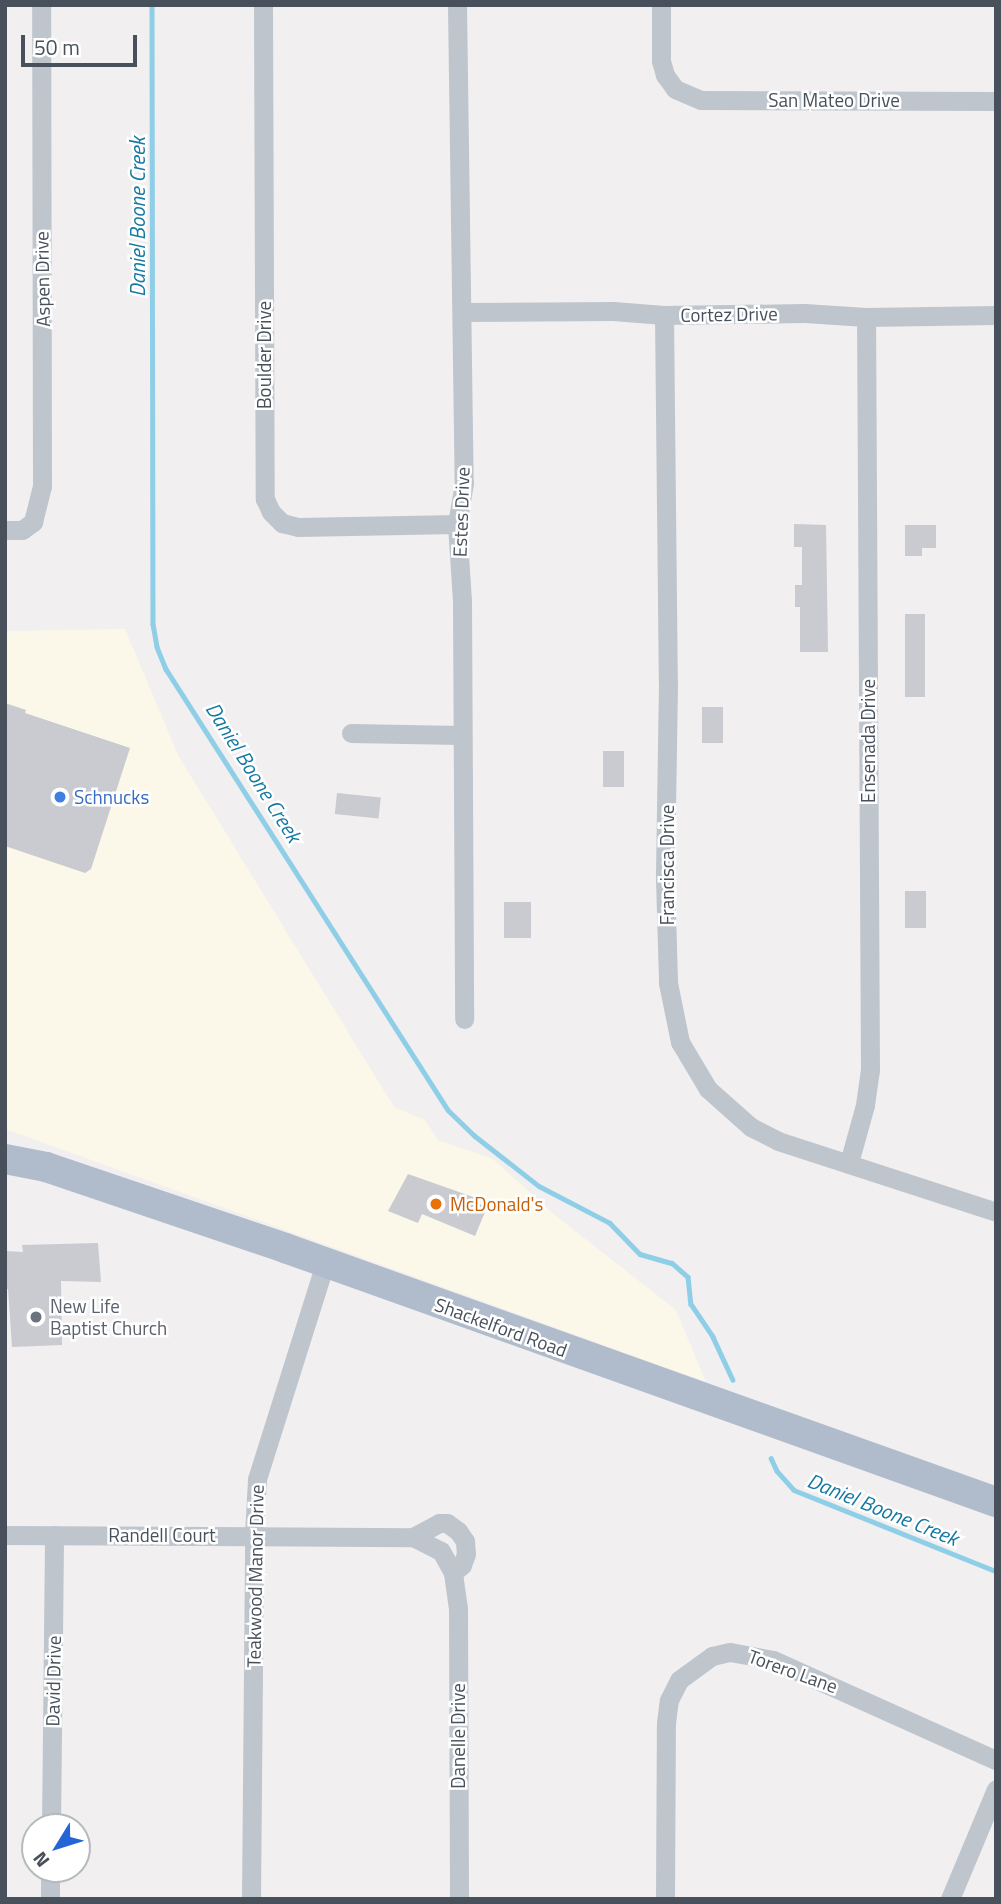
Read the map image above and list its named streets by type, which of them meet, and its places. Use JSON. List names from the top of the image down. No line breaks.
{"streets":{"main road":["Shackelford Road"],"street":["San Mateo Drive","Aspen Drive","Cortez Drive","Boulder Drive","Estes Drive","Ensenada Drive","Francisca Drive","Randell Court","Teakwood Manor Drive","Torero Lane","David Drive","Danelle Drive"]},"crossings":[["Cortez Drive","Estes Drive"],["Cortez Drive","Ensenada Drive"],["Cortez Drive","Francisca Drive"],["Boulder Drive","Estes Drive"],["Ensenada Drive","Francisca Drive"],["Shackelford Road","Teakwood Manor Drive"],["Randell Court","Teakwood Manor Drive"],["Randell Court","David Drive"],["Randell Court","Danelle Drive"]],"water":["Daniel Boone Creek"],"places":["Schnucks","McDonald's","New Life Baptist Church"],"scale_bar":"50 m","north":"bottom left"}
